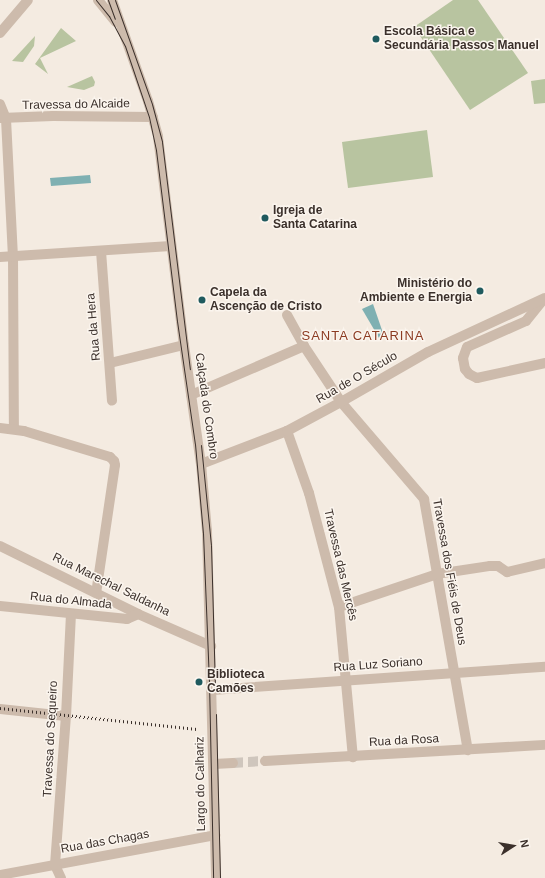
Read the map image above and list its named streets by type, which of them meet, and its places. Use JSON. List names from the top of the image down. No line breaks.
{"streets":{"street":["Travessa do Alcaide","Rua da Hera","Rua de O Século","Calçada do Combro","Travessa das Mercês","Travessa dos Fiéis de Deus","Rua Marechal Saldanha","Rua do Almada","Rua Luz Soriano","Travessa do Sequeiro","Rua da Rosa","Largo do Calhariz","Rua das Chagas"]},"crossings":[["Travessa do Alcaide","Calçada do Combro"],["Rua de O Século","Calçada do Combro"],["Rua de O Século","Travessa das Mercês"],["Rua de O Século","Travessa dos Fiéis de Deus"],["Calçada do Combro","Rua Marechal Saldanha"],["Calçada do Combro","Rua Luz Soriano"],["Calçada do Combro","Largo do Calhariz"],["Travessa das Mercês","Rua Luz Soriano"],["Travessa das Mercês","Rua da Rosa"],["Travessa dos Fiéis de Deus","Rua Luz Soriano"],["Travessa dos Fiéis de Deus","Rua da Rosa"],["Rua Marechal Saldanha","Rua do Almada"],["Rua do Almada","Travessa do Sequeiro"],["Rua Luz Soriano","Largo do Calhariz"],["Travessa do Sequeiro","Rua das Chagas"],["Largo do Calhariz","Rua das Chagas"]],"districts":["SANTA CATARINA"],"places":["Escola Básica e Secundária Passos Manuel","Igreja de Santa Catarina","Ministério do Ambiente e Energia","Capela da Ascenção de Cristo","Biblioteca Camões"],"north":"right"}
